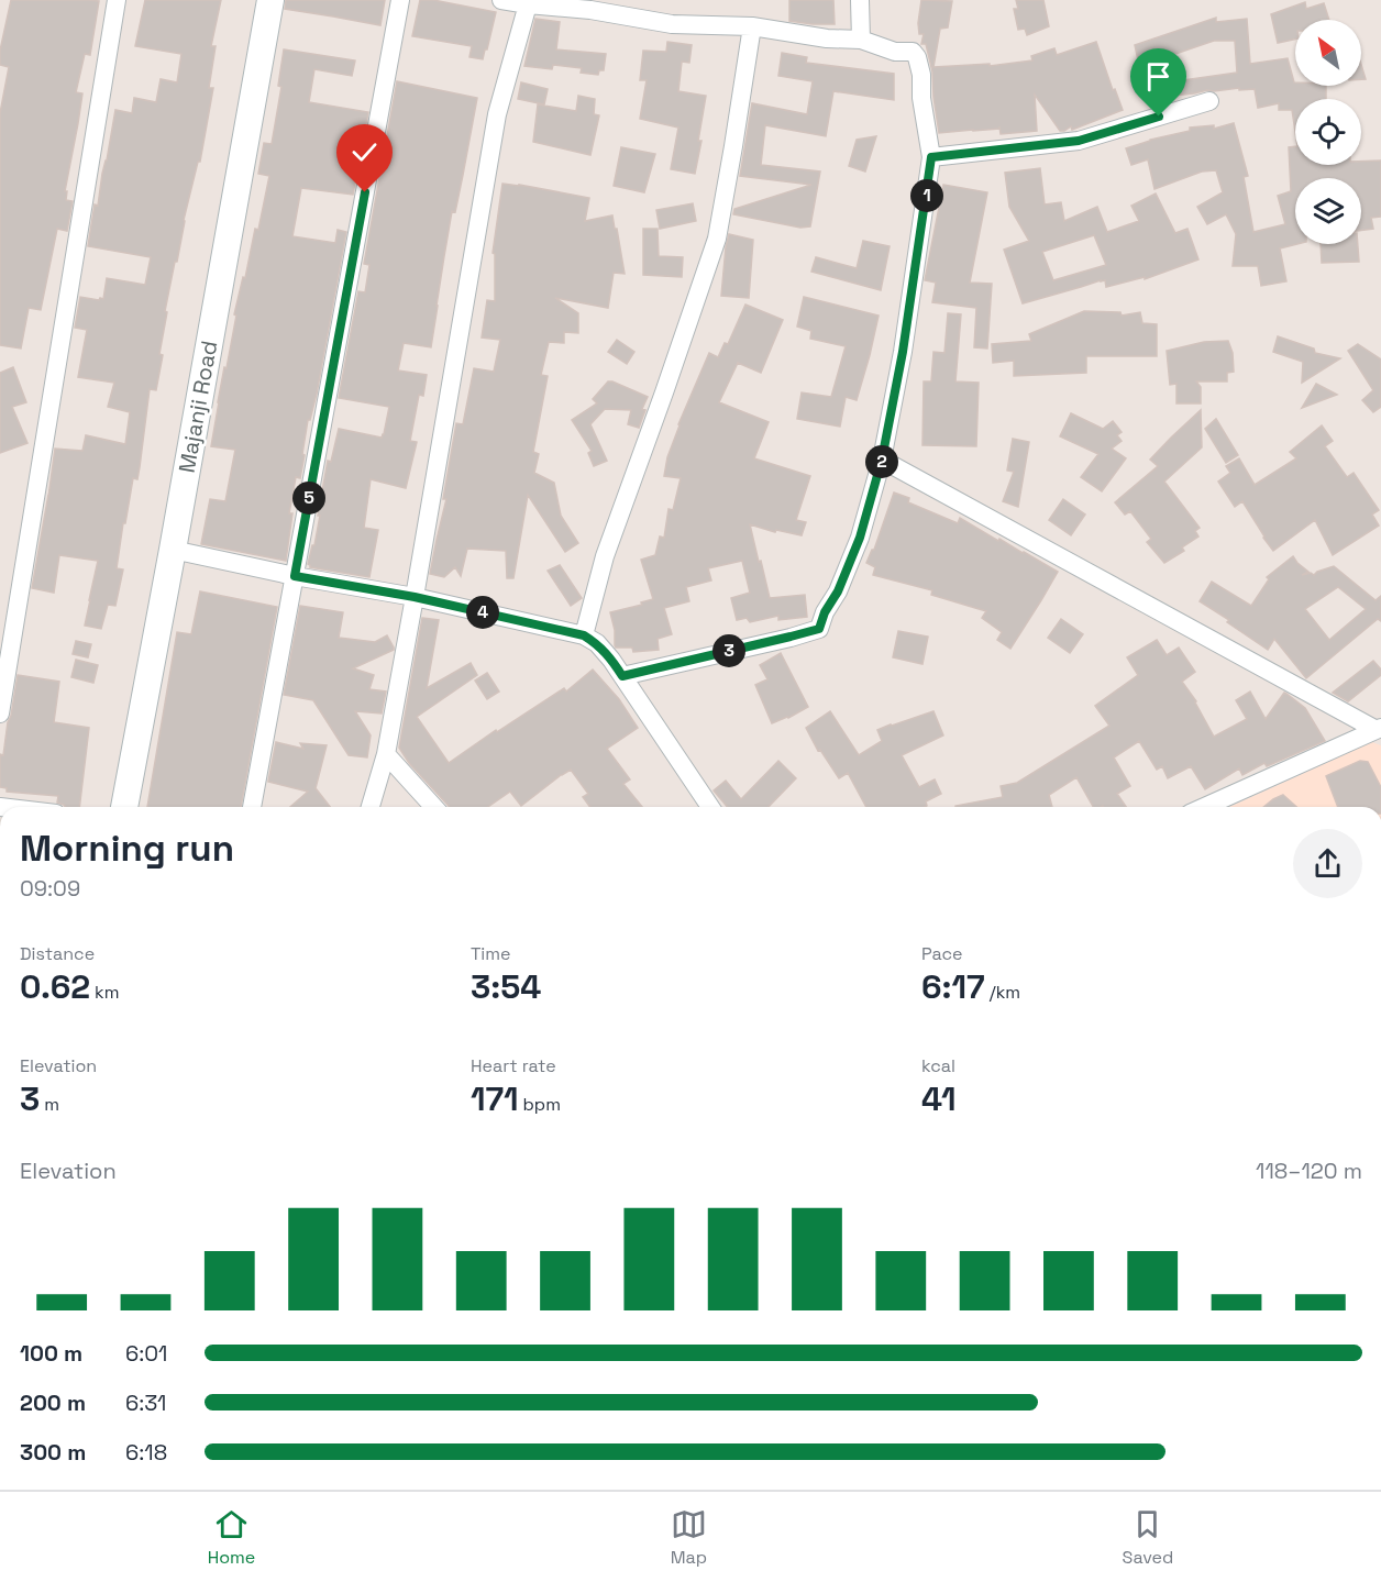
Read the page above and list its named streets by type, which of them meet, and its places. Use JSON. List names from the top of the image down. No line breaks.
{"streets":{"main road":["Majanji Road"]},"north":"top left","page":{"pins":["1","2","5","4","3"],"heading":["Morning run","09:09"],"stats":[["Distance","0.62 km"],["Time","3:54"],["Pace","6:17 /km"],["Elevation","3 m"],["Heart rate","171 bpm"],["kcal","41"]],"chart":["Elevation","118–120 m"],"list":[{"name":"100 m","note":"6:01"},{"name":"200 m","note":"6:31"},{"name":"300 m","note":"6:18"}],"tabs":["Home","Map","Saved"]}}
